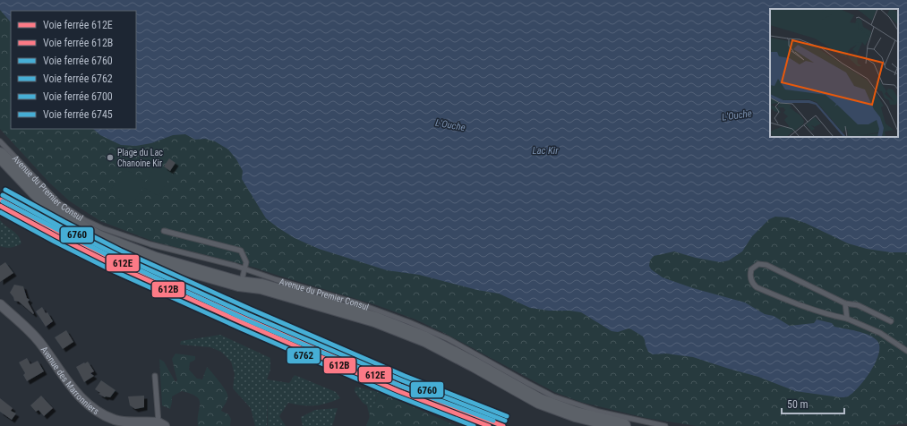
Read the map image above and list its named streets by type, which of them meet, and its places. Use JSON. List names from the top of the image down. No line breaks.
{"streets":{"main road":["Avenue du Premier Consul"],"street":["Avenue des Marronniers"]},"water":["L'Ouche","Lac Kir"],"places":["Plage du Lac Chanoine Kir"],"lines":["rail line 6700","rail line 6760","rail line 612E","rail line 6745","rail line 612B","rail line 6762"],"legend":["Voie ferrée 612E","Voie ferrée 612B","Voie ferrée 6760","Voie ferrée 6762","Voie ferrée 6700","Voie ferrée 6745"],"scale_bar":"50 m"}
